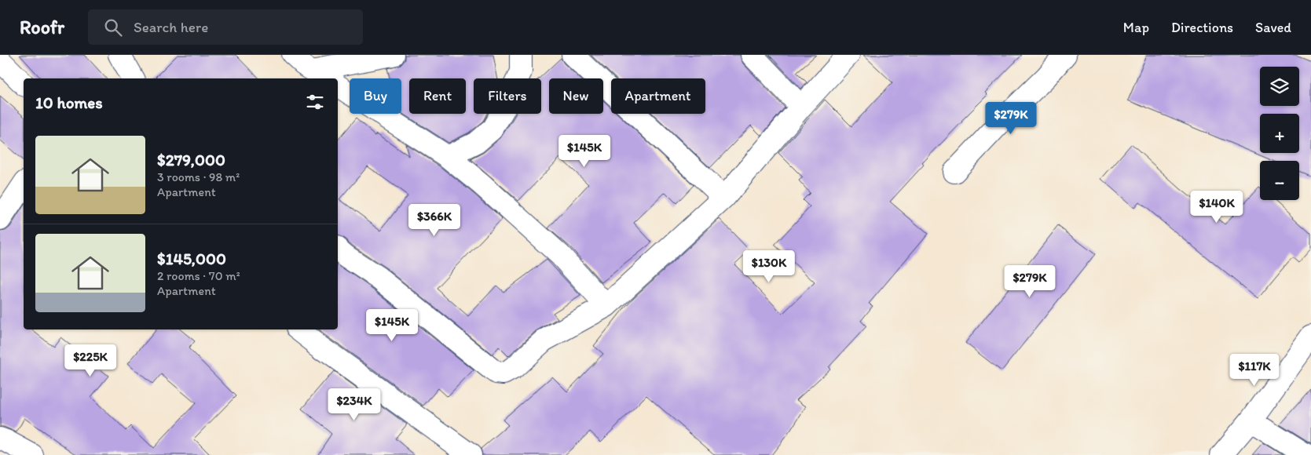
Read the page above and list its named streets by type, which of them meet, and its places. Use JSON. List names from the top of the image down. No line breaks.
{"page":{"header":"Roofr","search":"Search here","nav":["Map","Directions","Saved"],"map_buttons":["+","−"],"chip":["Buy","Rent","Filters","New","Apartment"],"heading":"10 homes","price":["$279K","$145K","$140K","$366K","$130K","$279K","$145K","$225K","$117K","$234K"],"list":[{"name":"$279,000","note":"3 rooms · 98 m² · Apartment"},{"name":"$145,000","note":"2 rooms · 70 m² · Apartment"}]}}
